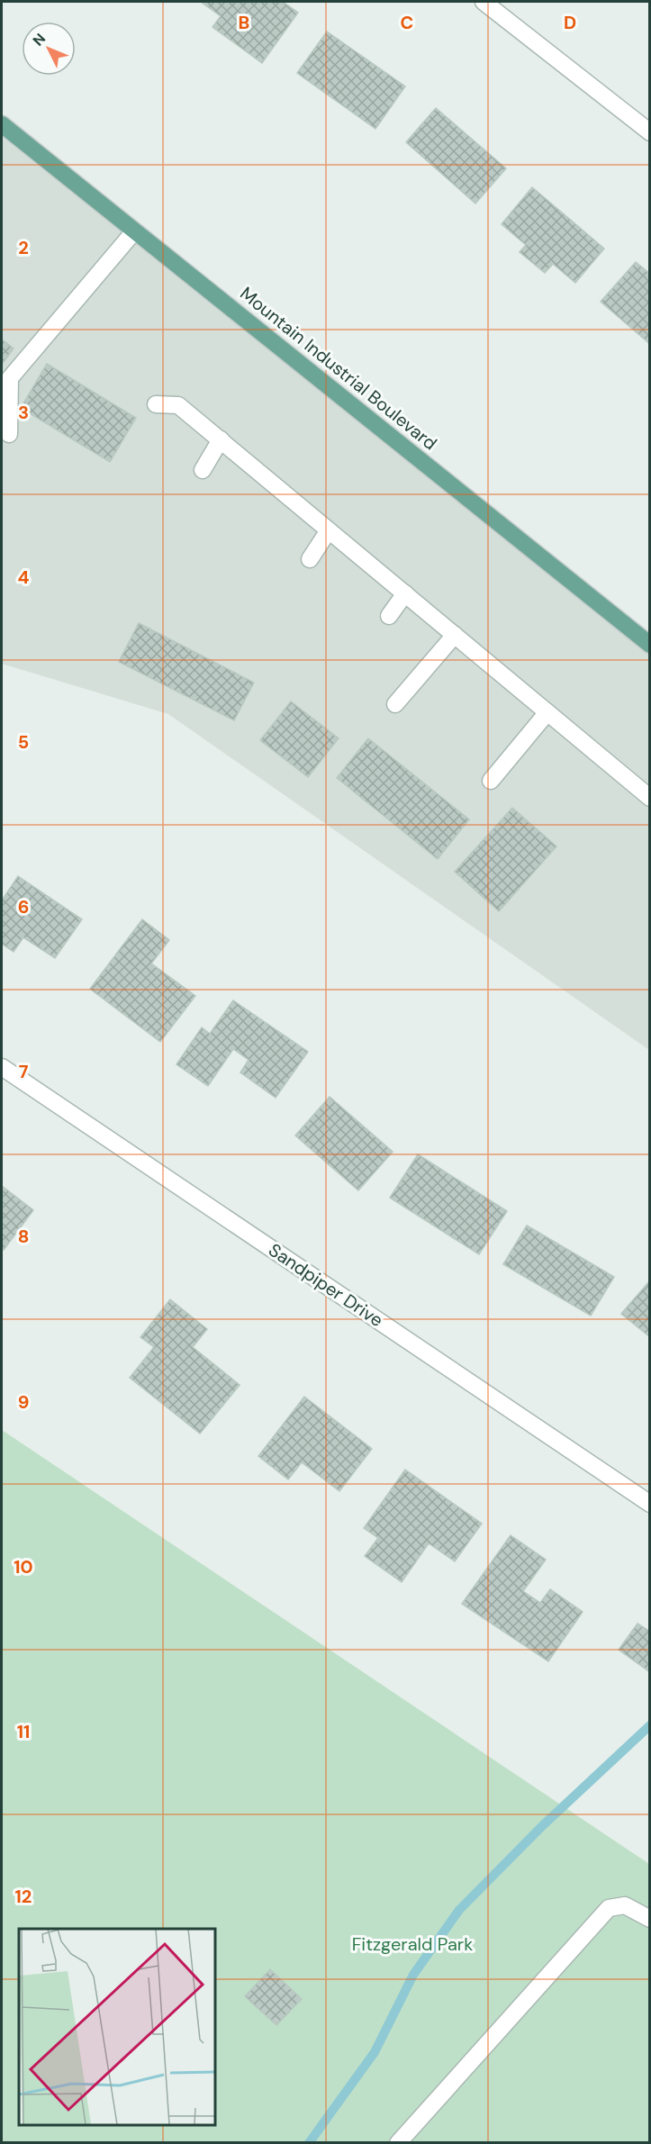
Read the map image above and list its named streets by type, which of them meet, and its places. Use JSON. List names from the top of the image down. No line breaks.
{"streets":{"main road":["Mountain Industrial Boulevard"],"street":["Sandpiper Drive"]},"parks":["Fitzgerald Park"],"north":"top left","grid":{"columns":["B","C","D"],"rows":["2","3","4","5","6","7","8","9","10","11","12"]}}
